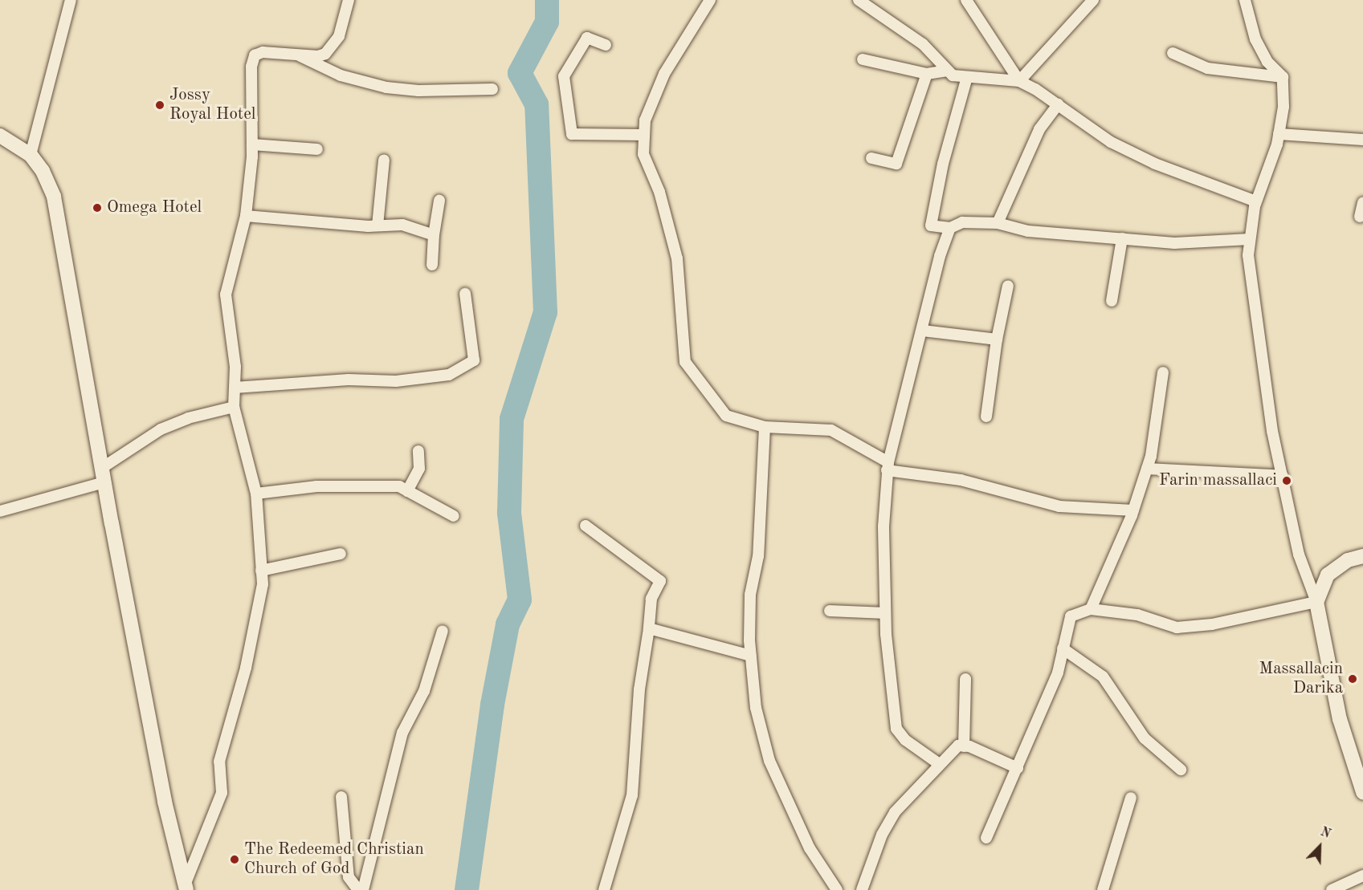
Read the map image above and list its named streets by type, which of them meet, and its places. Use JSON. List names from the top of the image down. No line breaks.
{"places":["Jossy Royal Hotel","Omega Hotel","Farin massallaci","Massallacin Darika","The Redeemed Christian Church of God"],"north":"top right"}
